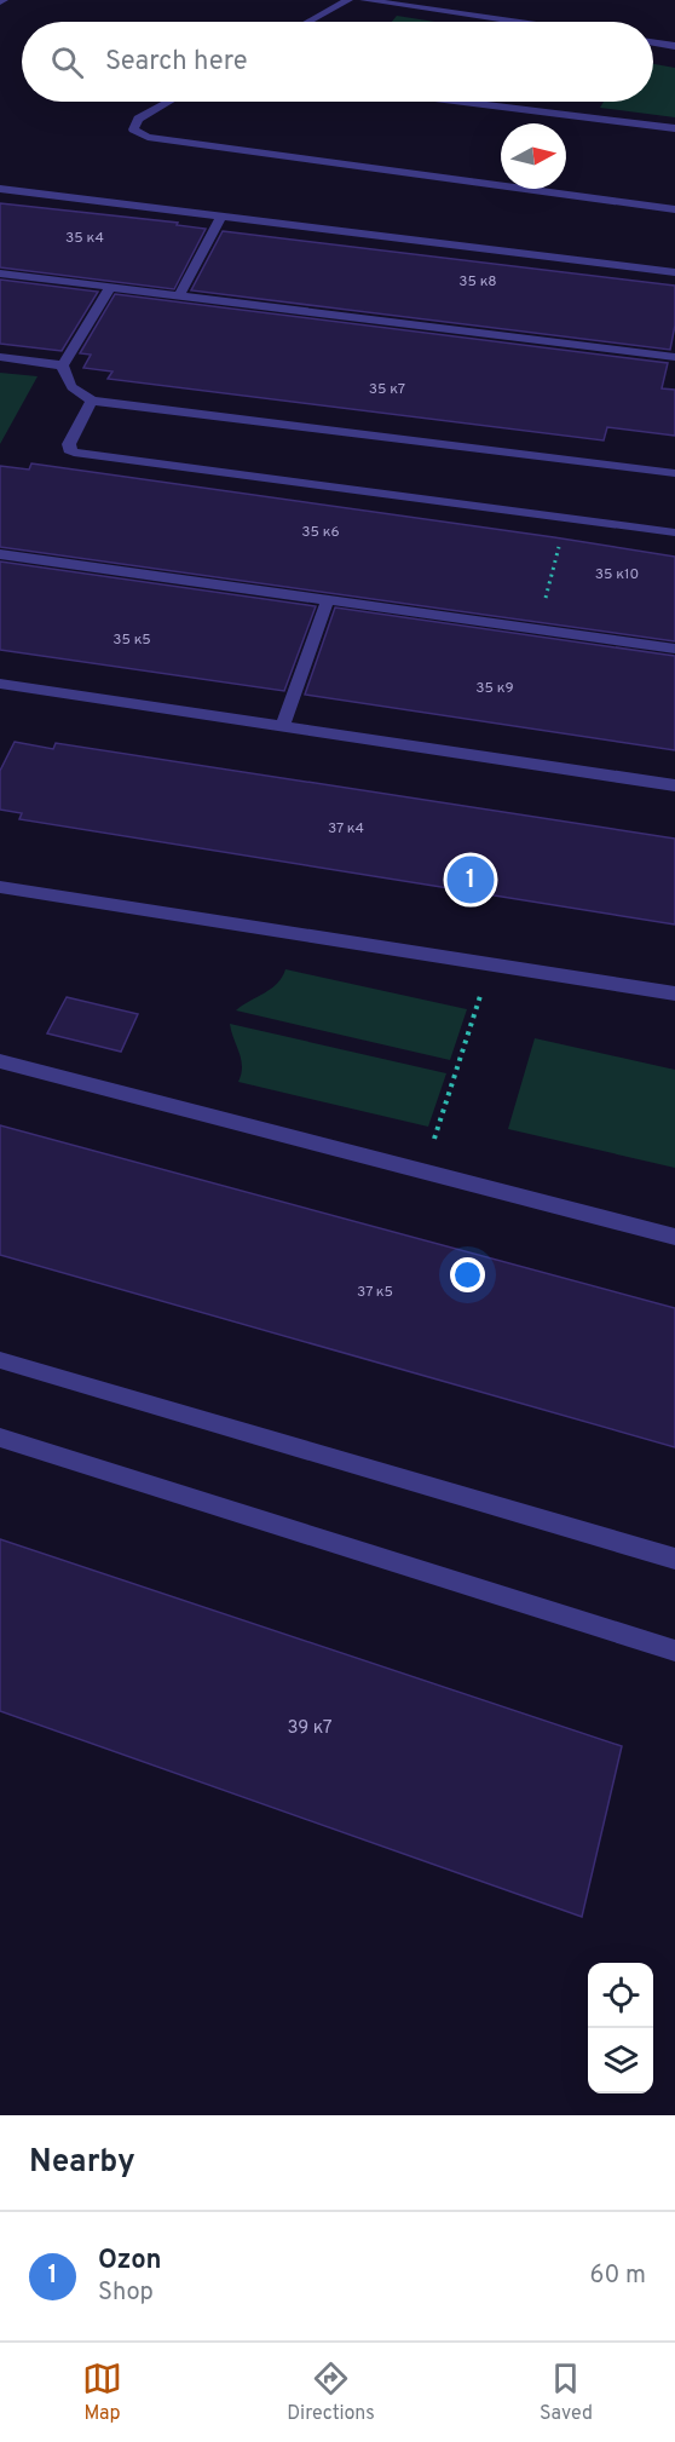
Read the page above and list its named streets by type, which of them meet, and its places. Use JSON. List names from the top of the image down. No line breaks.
{"house_numbers":["35 к4","35 к8","35 к7","35 к6","35 к10","35 к5","35 к9","37 к4","37 к5","39 к7"],"north":"right","page":{"search":"Search here","pins":"1","heading":"Nearby","list":[{"mark":"1","name":"Ozon","note":"Shop","value":"60 m"}],"nav":["Map","Directions","Saved"]}}
